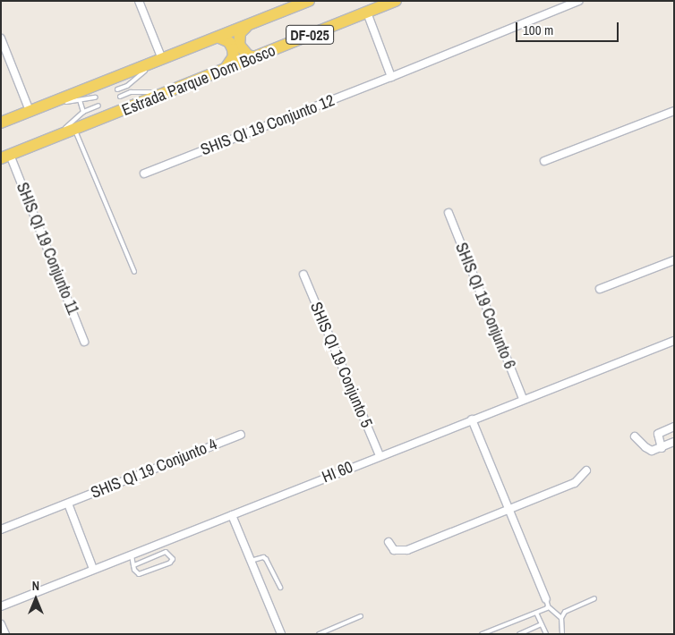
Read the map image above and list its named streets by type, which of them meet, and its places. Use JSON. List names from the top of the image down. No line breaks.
{"streets":{"main road":["DF-025","Estrada Parque Dom Bosco"],"street":["SHIS QI 19 Conjunto 12","SHIS QI 19 Conjunto 11","SHIS QI 19 Conjunto 6","SHIS QI 19 Conjunto 5","SHIS QI 19 Conjunto 4","HI 60"]},"crossings":[["Estrada Parque Dom Bosco","SHIS QI 19 Conjunto 11"],["SHIS QI 19 Conjunto 6","HI 60"],["SHIS QI 19 Conjunto 5","HI 60"]],"scale_bar":"100 m","north":"top"}
